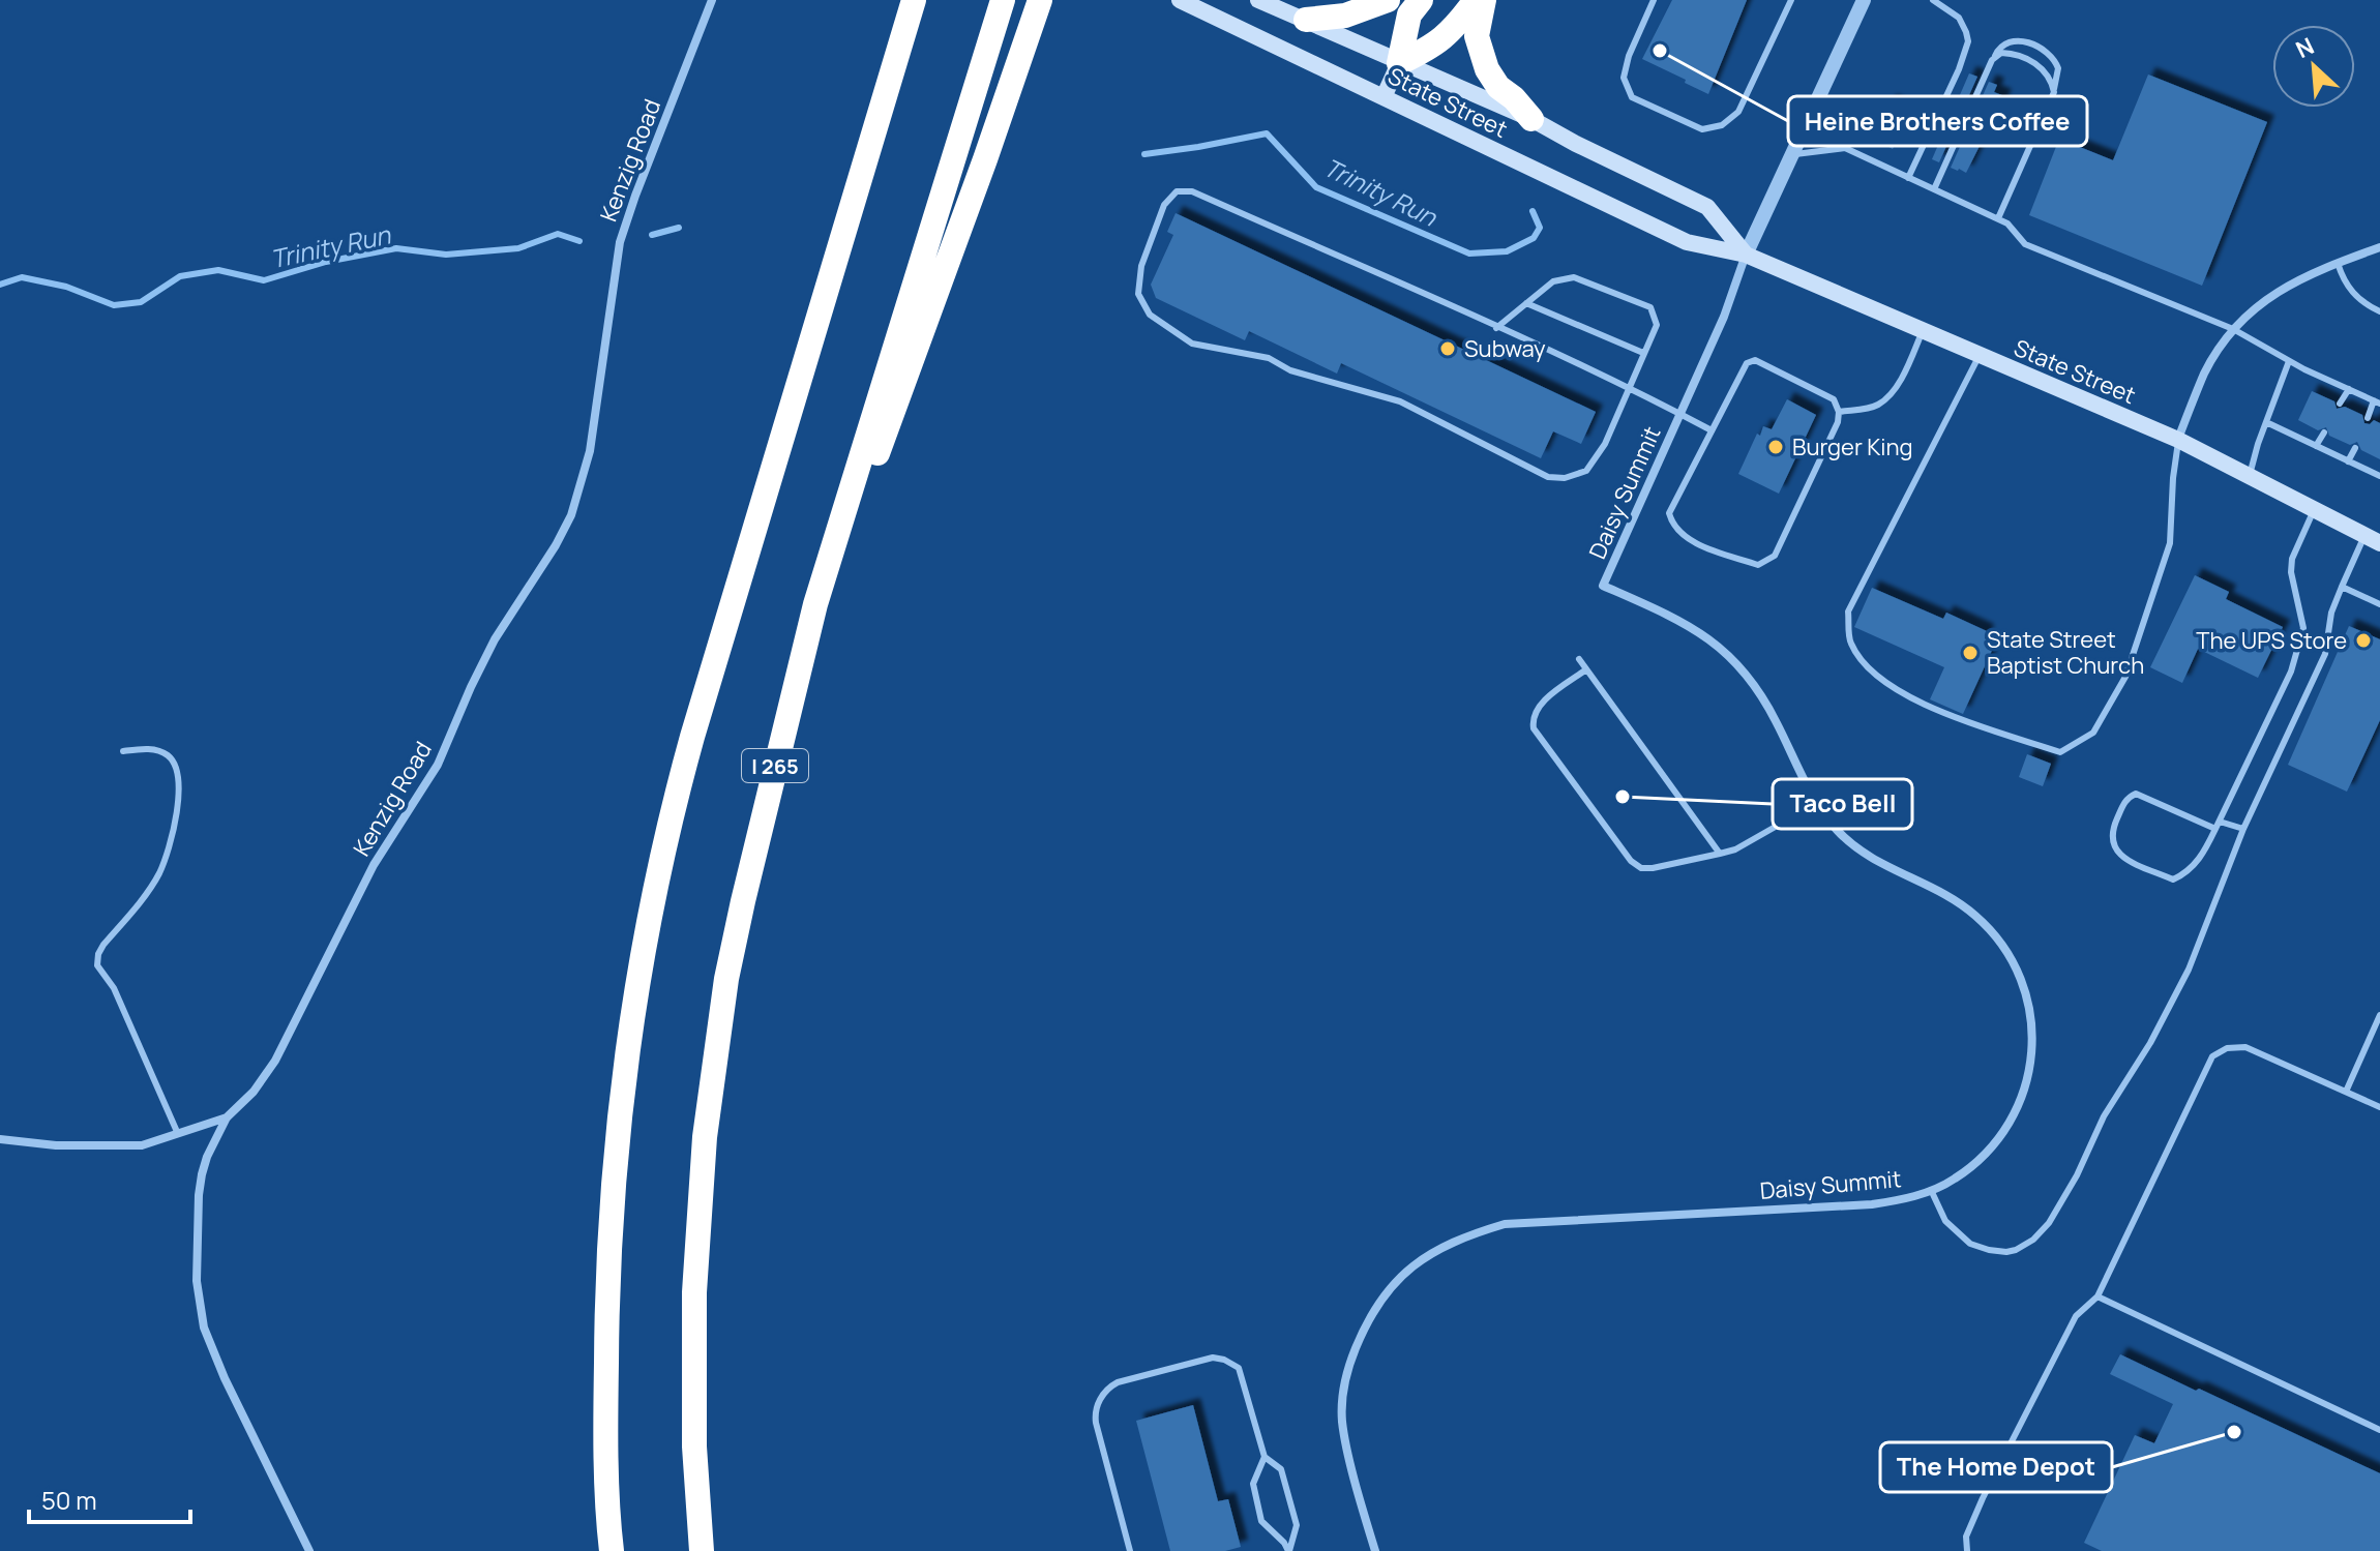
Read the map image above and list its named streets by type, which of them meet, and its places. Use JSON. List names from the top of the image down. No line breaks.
{"streets":{"highway":["I 265"],"main road":["State Street"],"street":["Kenzig Road","Daisy Summit"]},"water":["Trinity Run"],"places":["Heine Brothers Coffee","Subway","Burger King","The UPS Store","State Street Baptist Church","Taco Bell","The Home Depot"],"scale_bar":"50 m","north":"top left"}
